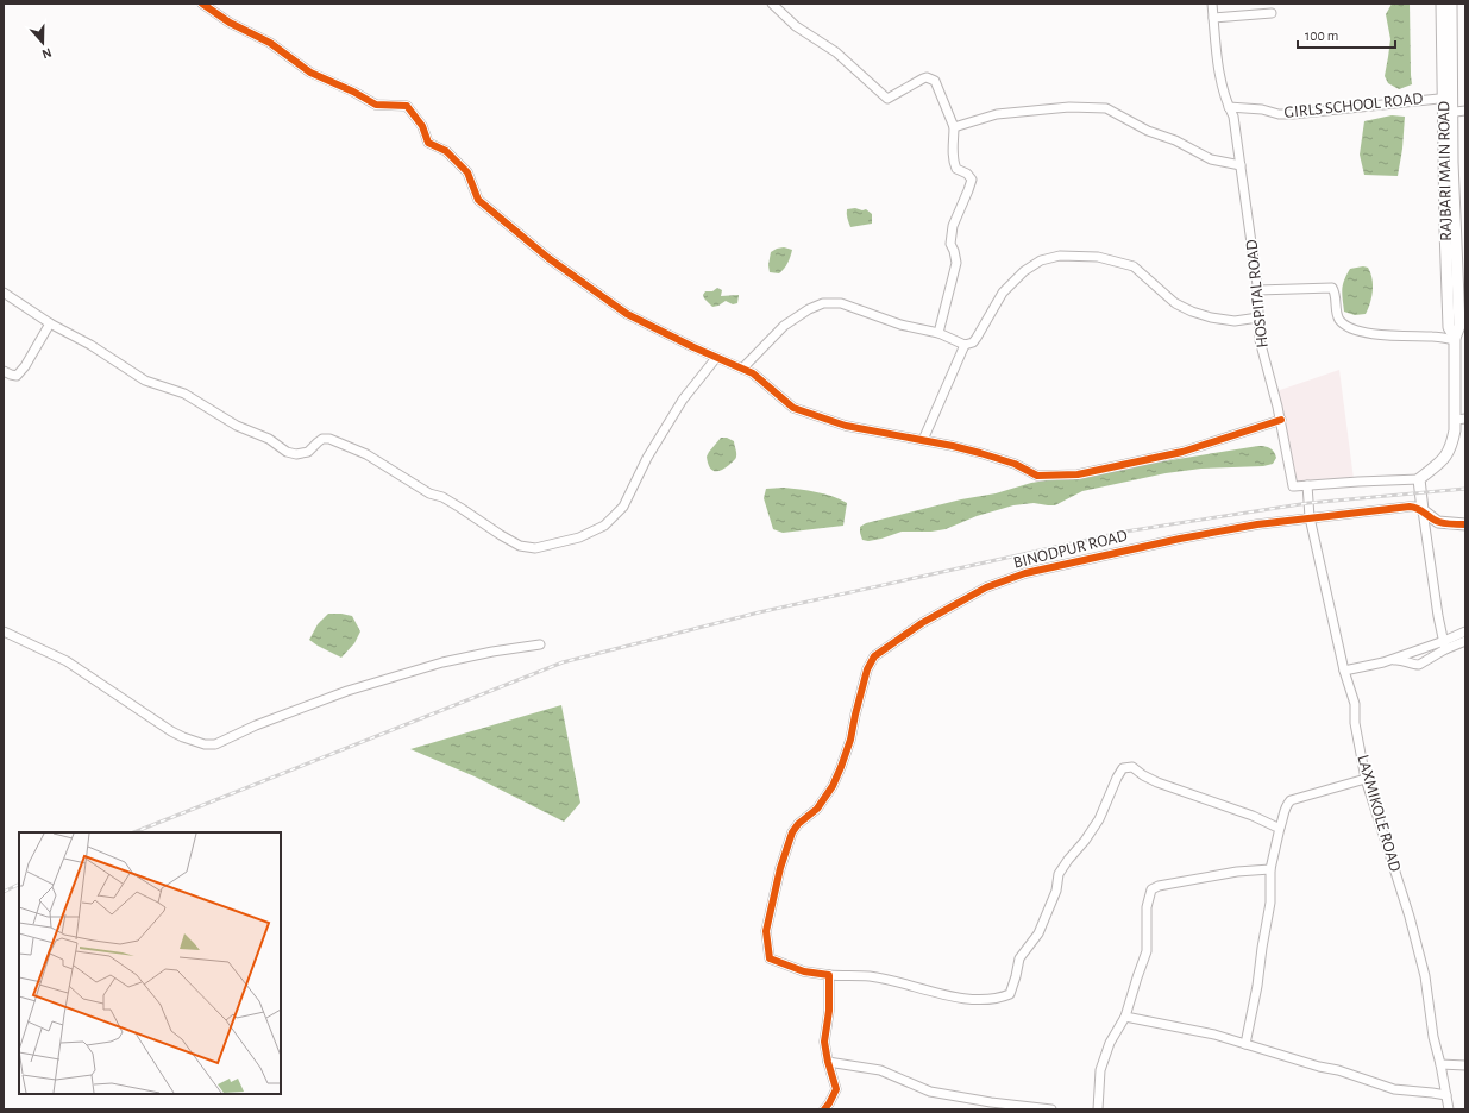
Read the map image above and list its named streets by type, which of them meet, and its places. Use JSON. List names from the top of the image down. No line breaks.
{"streets":{"street":["GIRLS SCHOOL ROAD","RAJBARI MAIN ROAD","HOSPITAL ROAD","BINODPUR ROAD","LAXMIKOLE ROAD"]},"crossings":[["GIRLS SCHOOL ROAD","RAJBARI MAIN ROAD"],["GIRLS SCHOOL ROAD","HOSPITAL ROAD"],["RAJBARI MAIN ROAD","HOSPITAL ROAD"],["HOSPITAL ROAD","LAXMIKOLE ROAD"],["BINODPUR ROAD","LAXMIKOLE ROAD"]],"scale_bar":"100 m","north":"bottom"}
